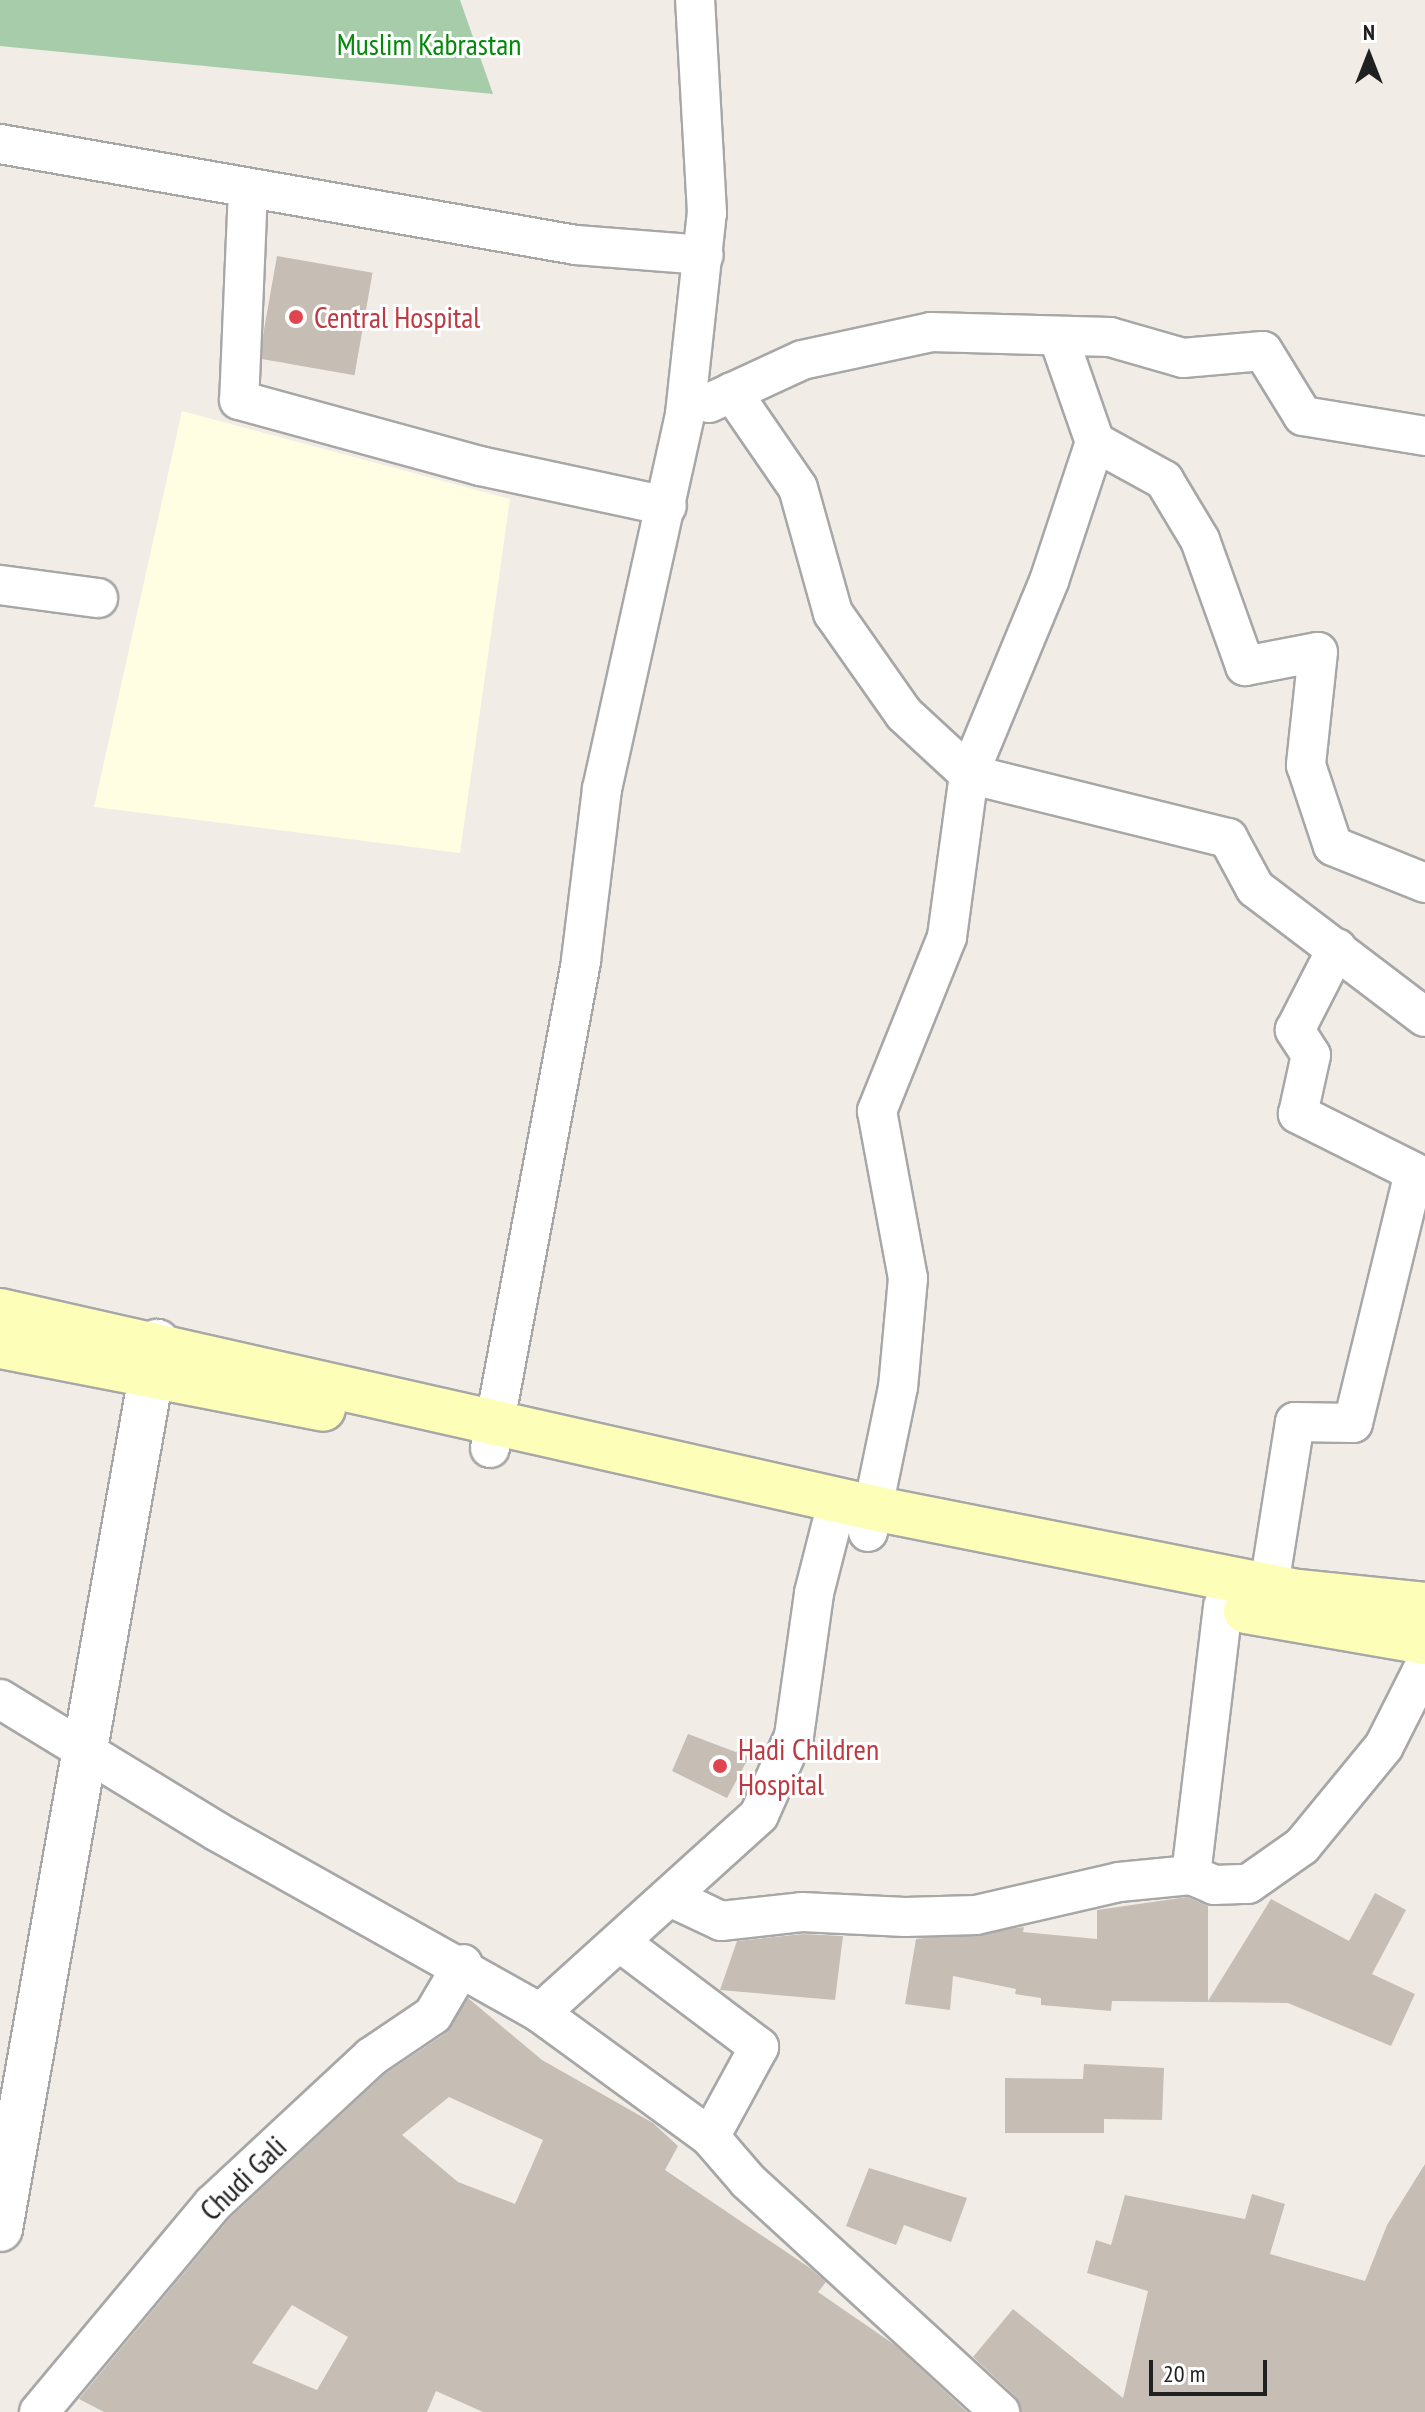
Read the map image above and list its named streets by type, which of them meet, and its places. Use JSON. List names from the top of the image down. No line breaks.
{"streets":{"street":["Chudi Gali"]},"parks":["Muslim Kabrastan"],"places":["Central Hospital","Hadi Children Hospital"],"scale_bar":"20 m","north":"top"}
